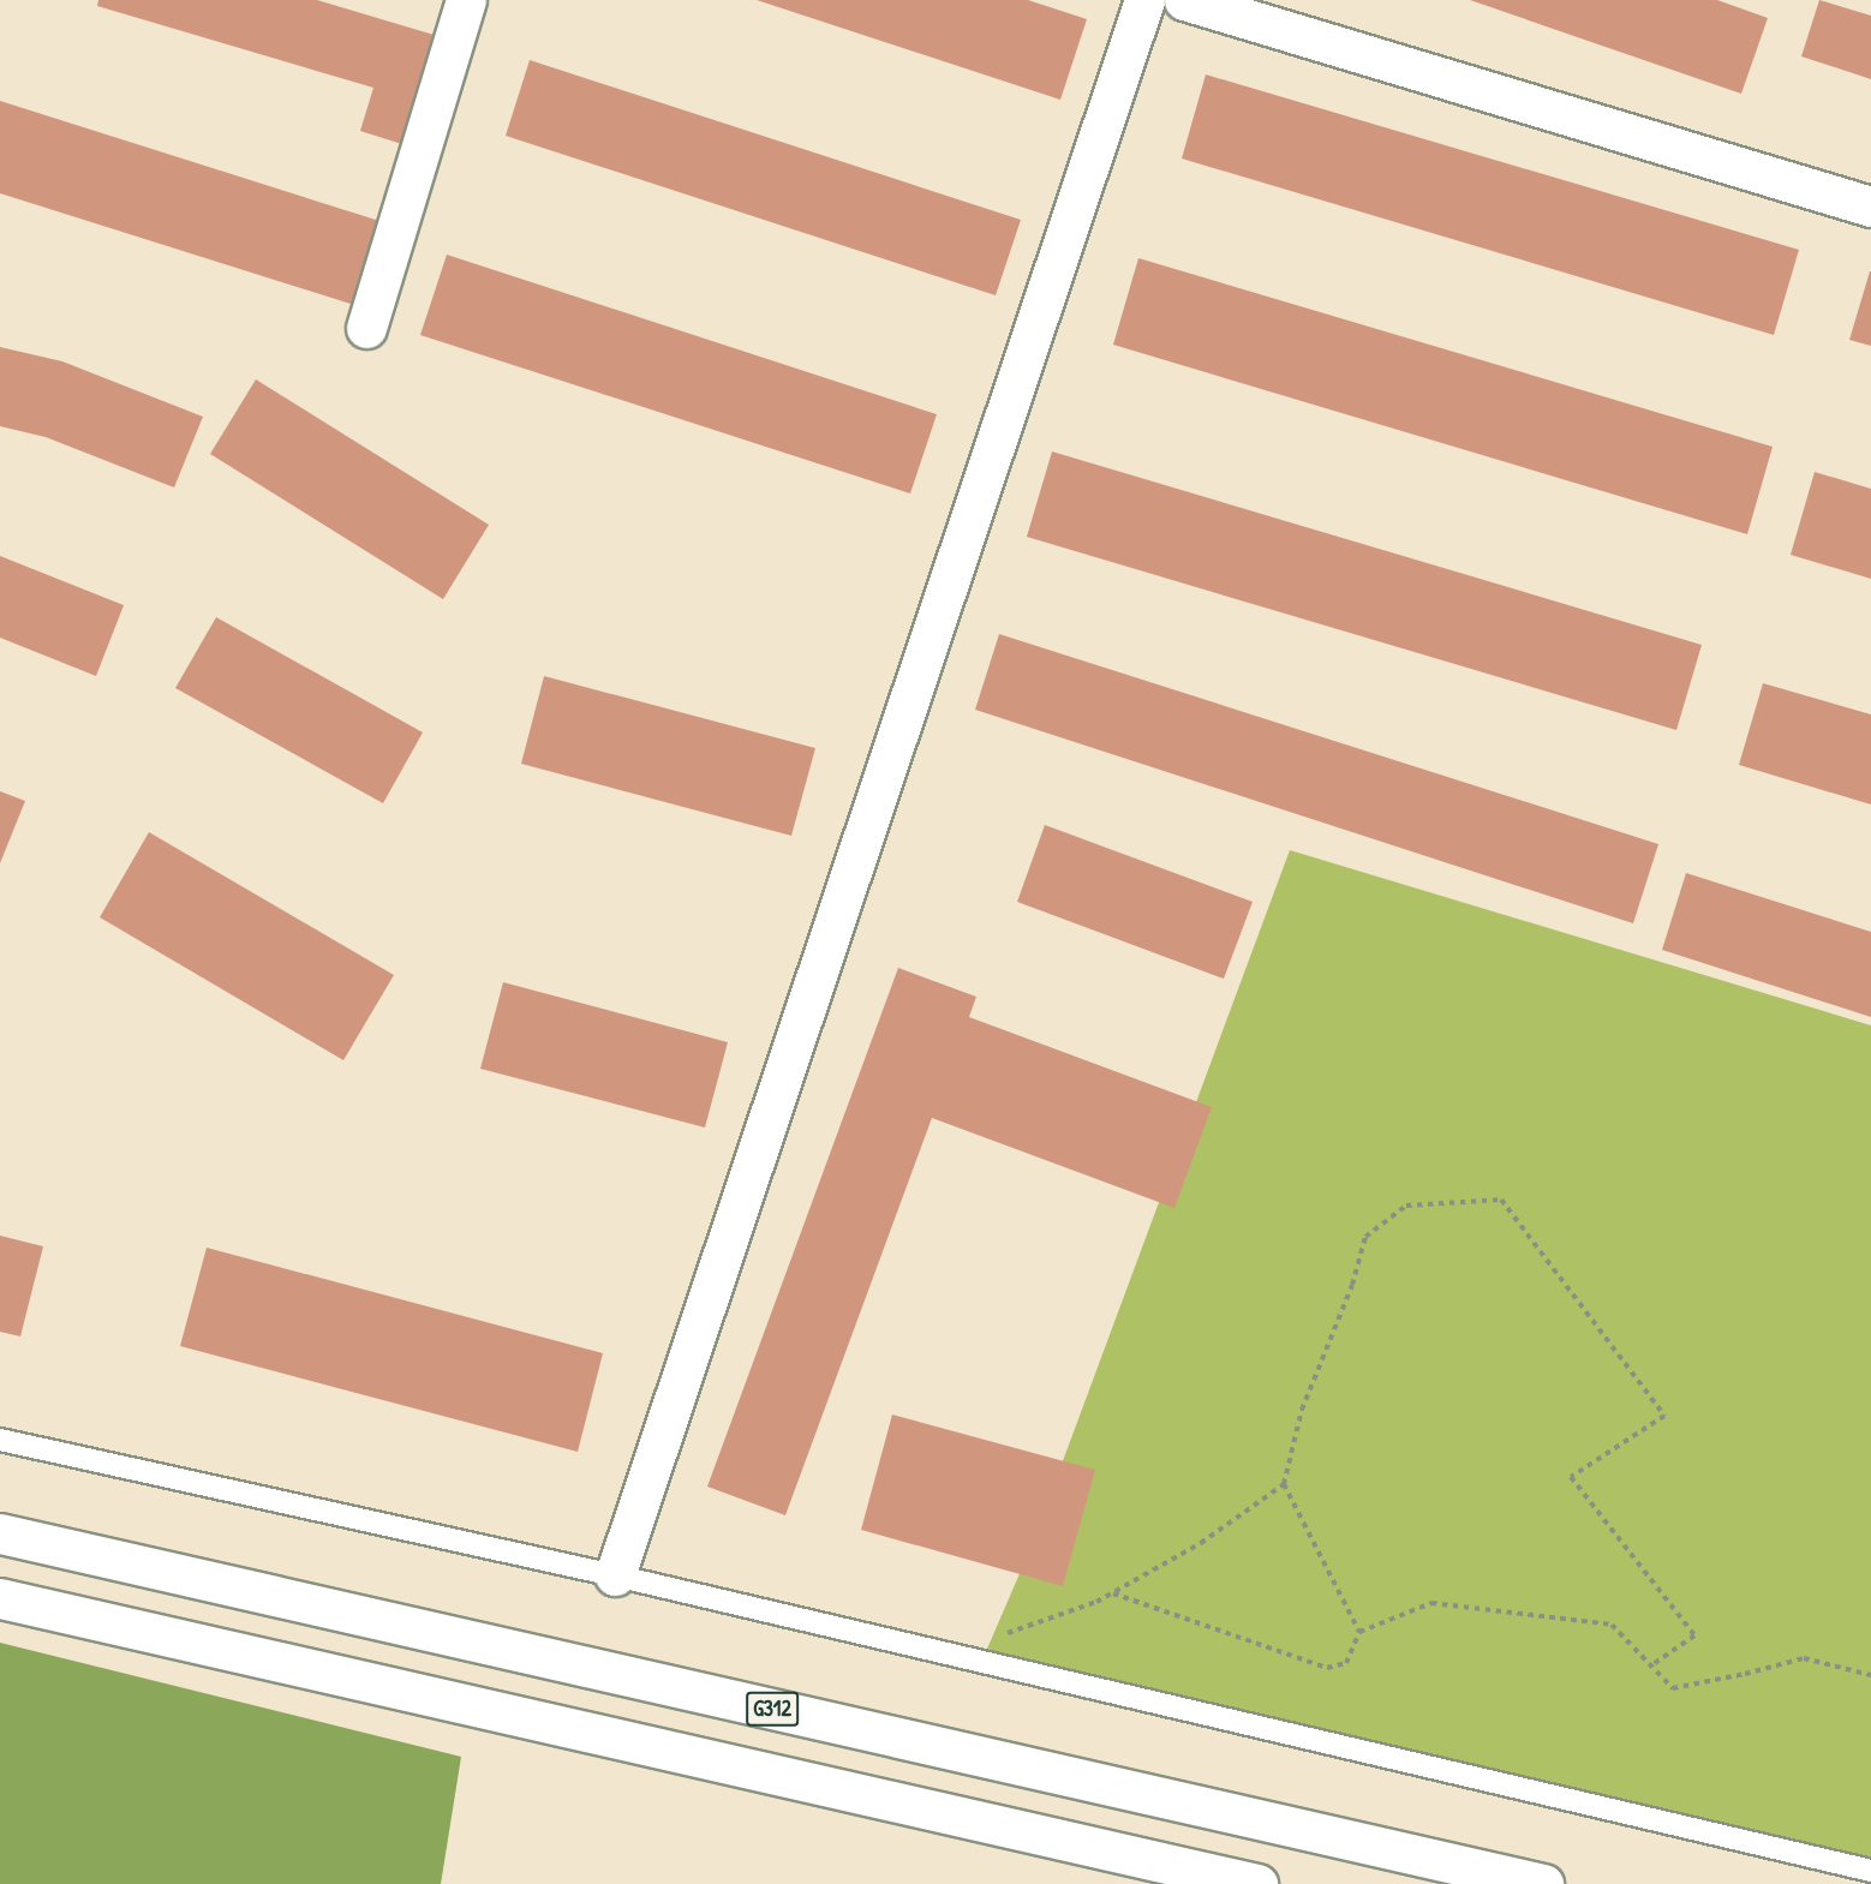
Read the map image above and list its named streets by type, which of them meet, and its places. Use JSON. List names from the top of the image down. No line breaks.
{"streets":{"main road":["G312"]}}
